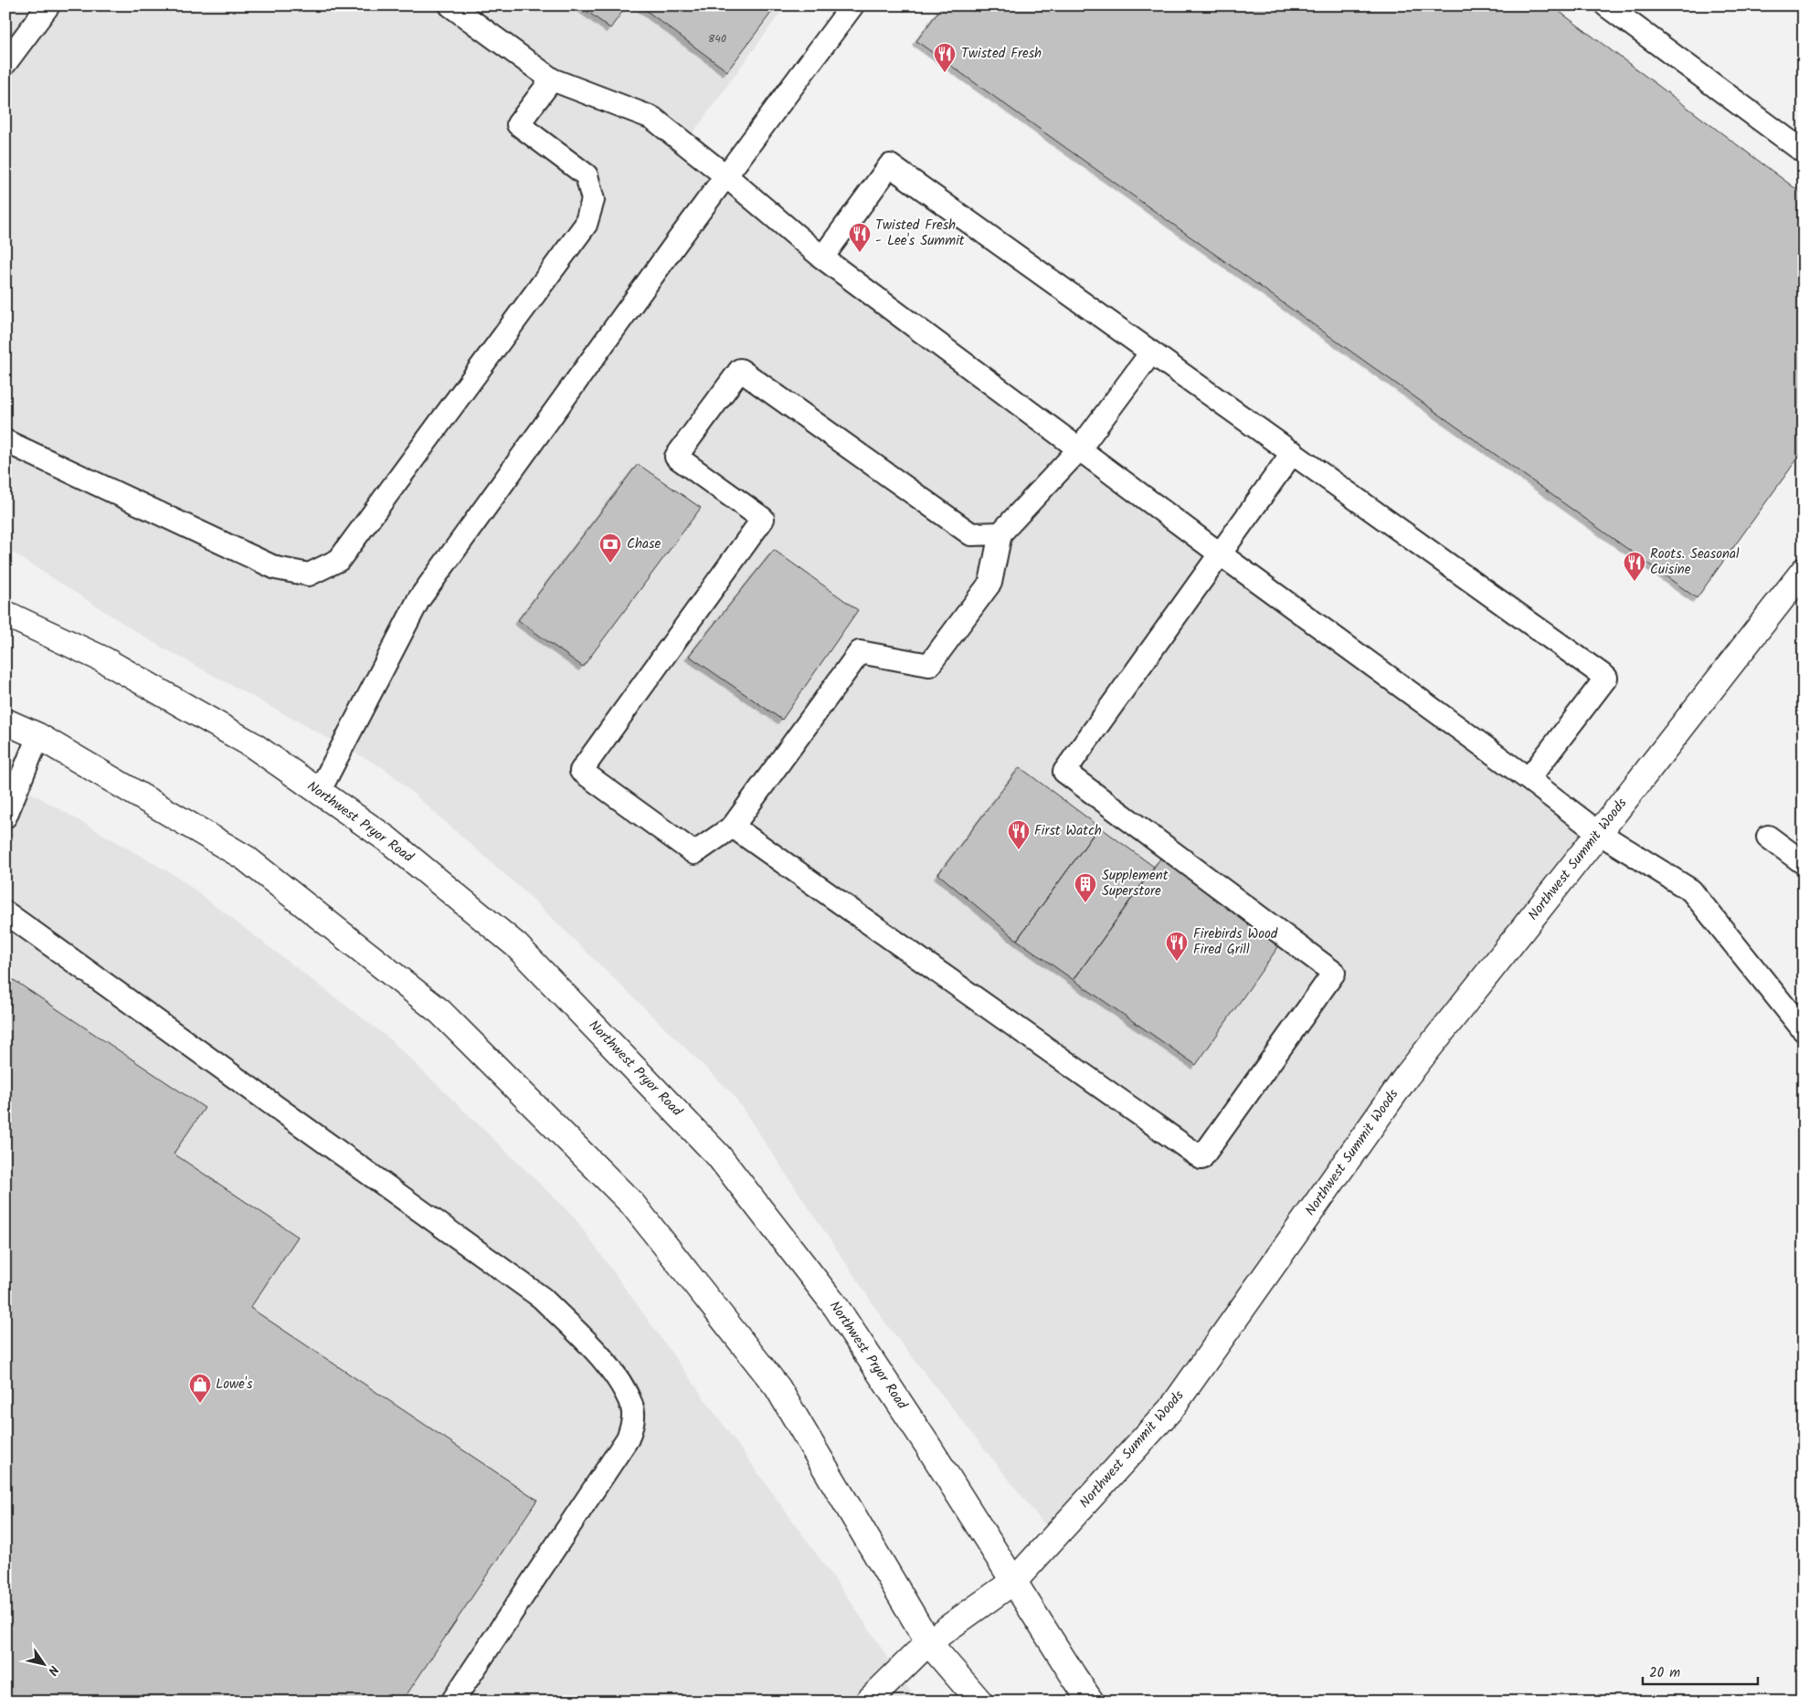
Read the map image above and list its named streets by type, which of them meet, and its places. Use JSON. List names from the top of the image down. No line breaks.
{"streets":{"main road":["Northwest Pryor Road","Northwest Summit Woods"]},"crossings":[["Northwest Pryor Road","Northwest Summit Woods"]],"places":{"restaurant":["Twisted Fresh","Twisted Fresh - Lee's Summit","Roots. Seasonal Cuisine","First Watch","Firebirds Wood Fired Grill"],"bank":["Chase"],"building":["Supplement Superstore"],"shop":["Lowe's"]},"house_numbers":["840"],"scale_bar":"20 m","north":"bottom right"}
